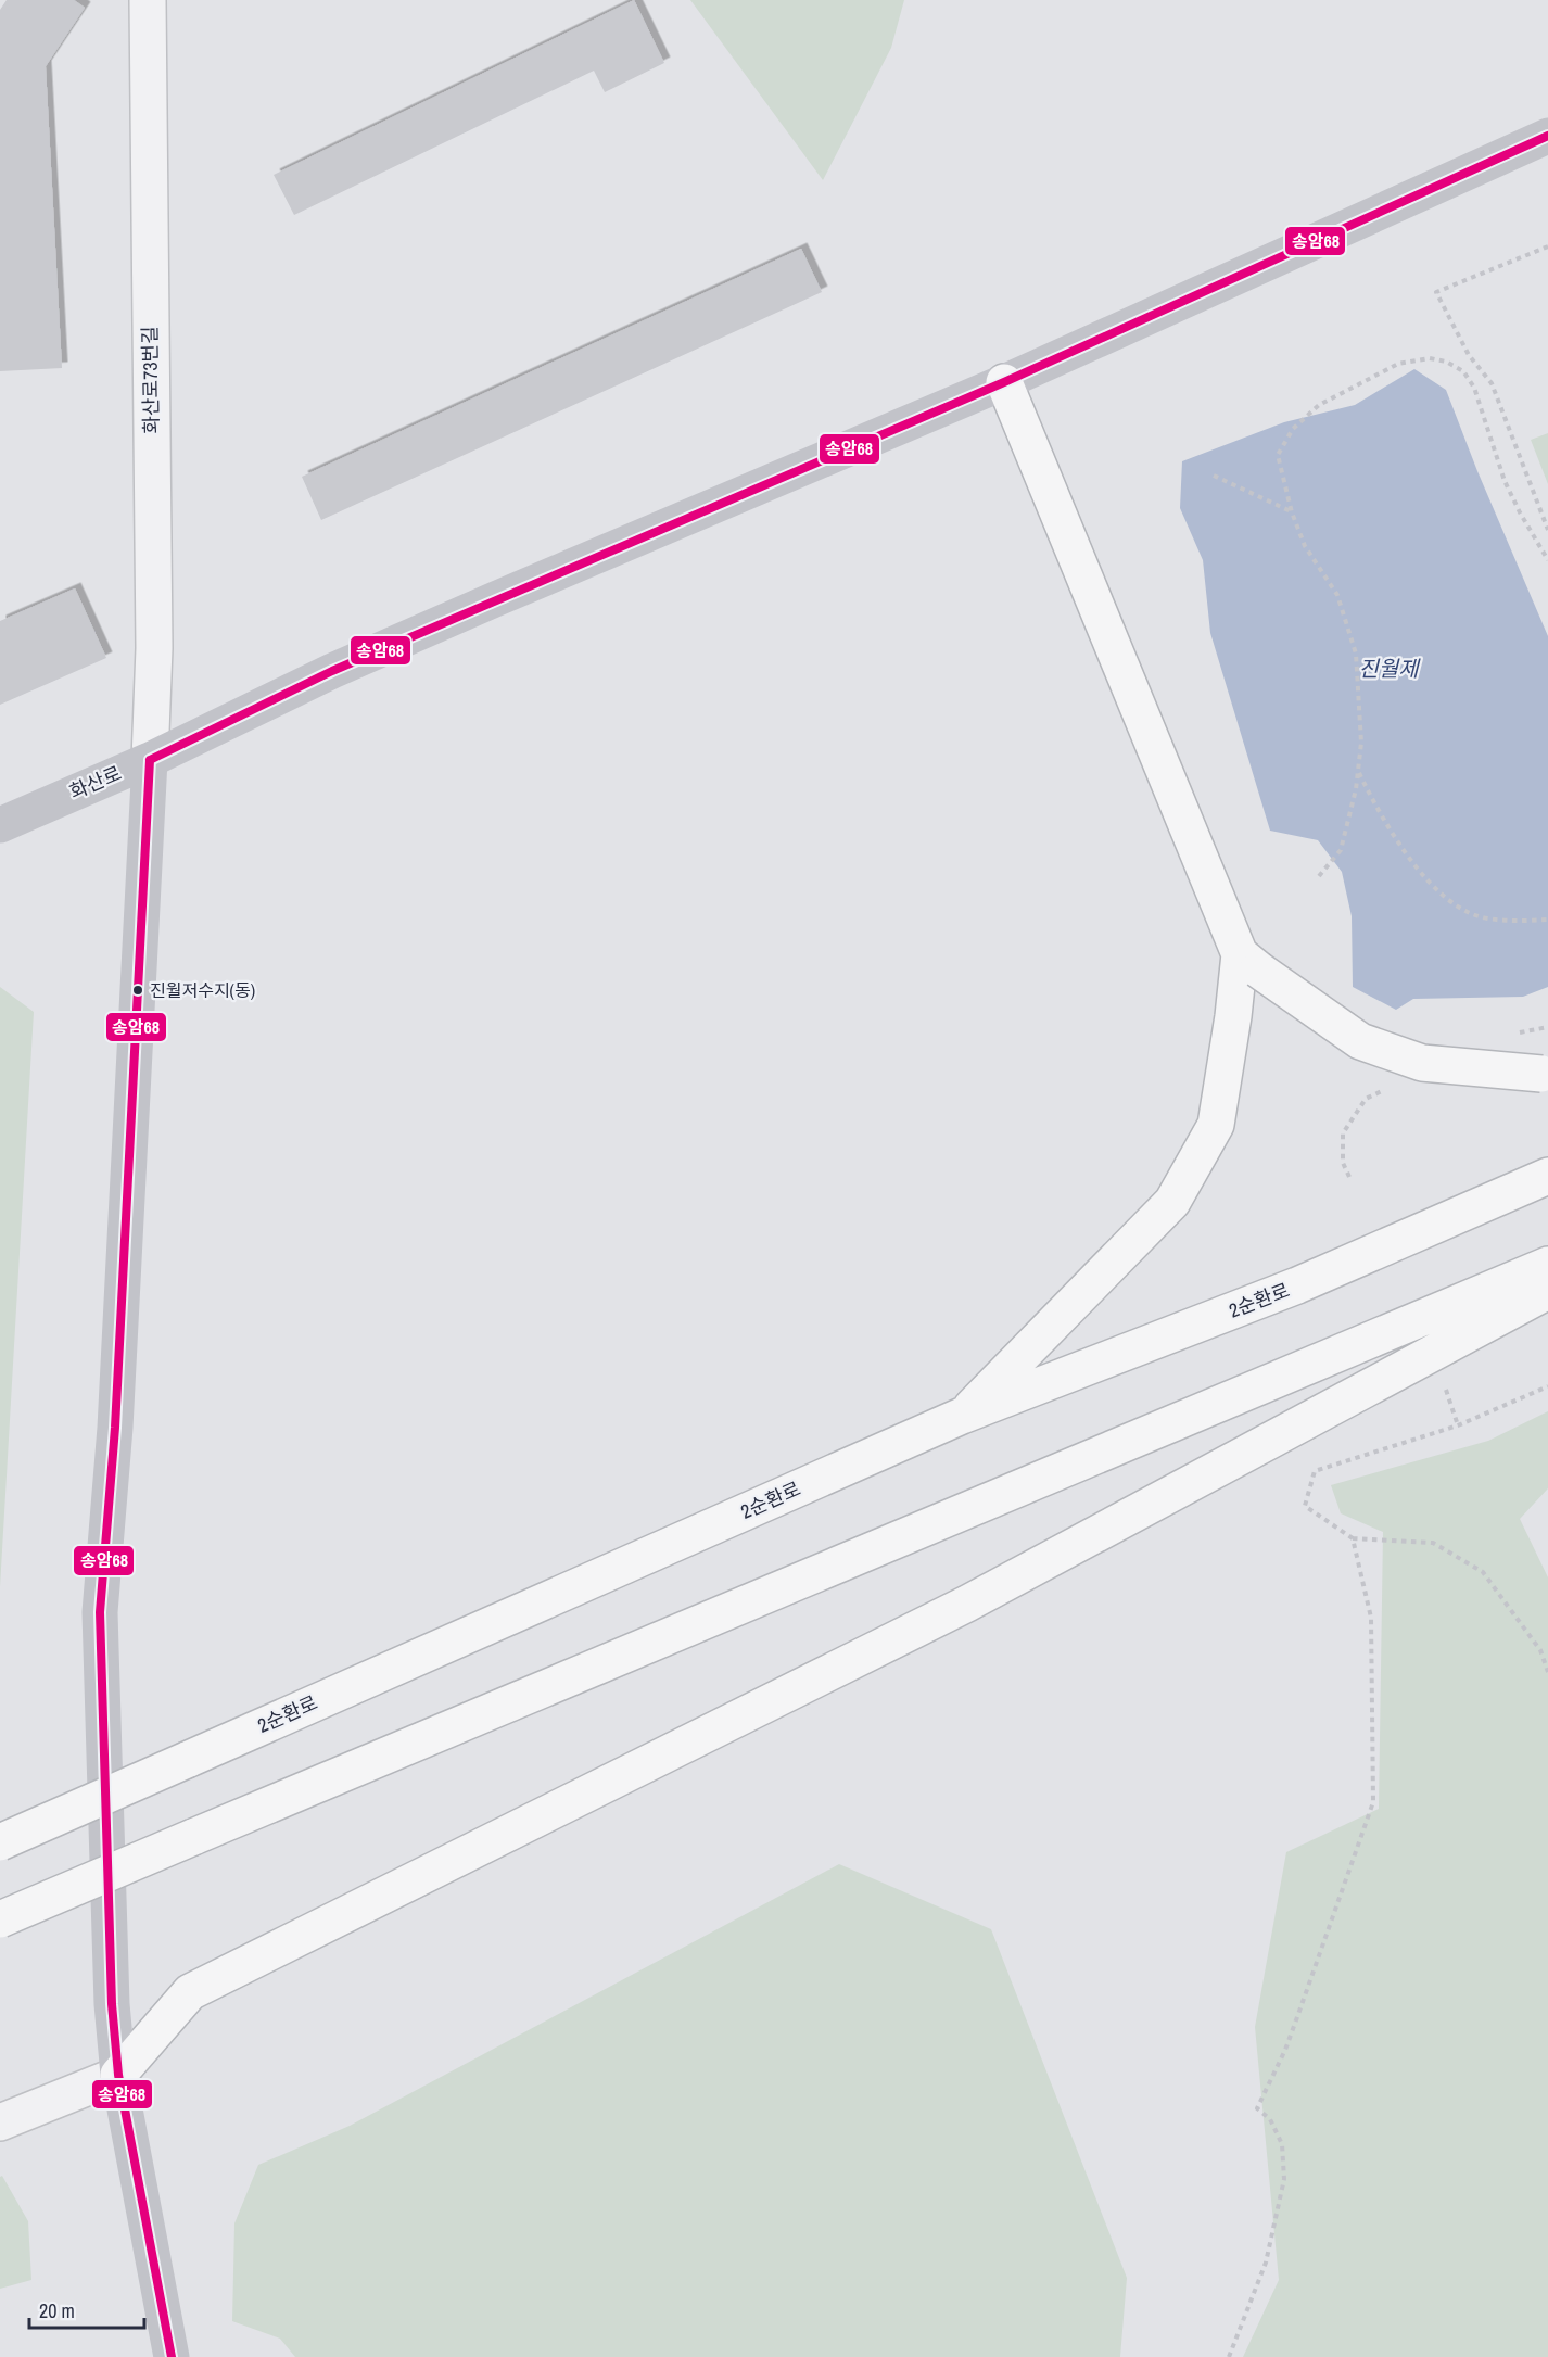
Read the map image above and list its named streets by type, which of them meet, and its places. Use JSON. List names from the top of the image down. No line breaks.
{"streets":{"highway":["2순환로"],"main road":["화산로"],"street":["화산로73번길"]},"crossings":[["화산로73번길","화산로"]],"water":["진월제"],"places":["진월저수지(동)"],"lines":["transit line 송암68"],"scale_bar":"20 m"}
